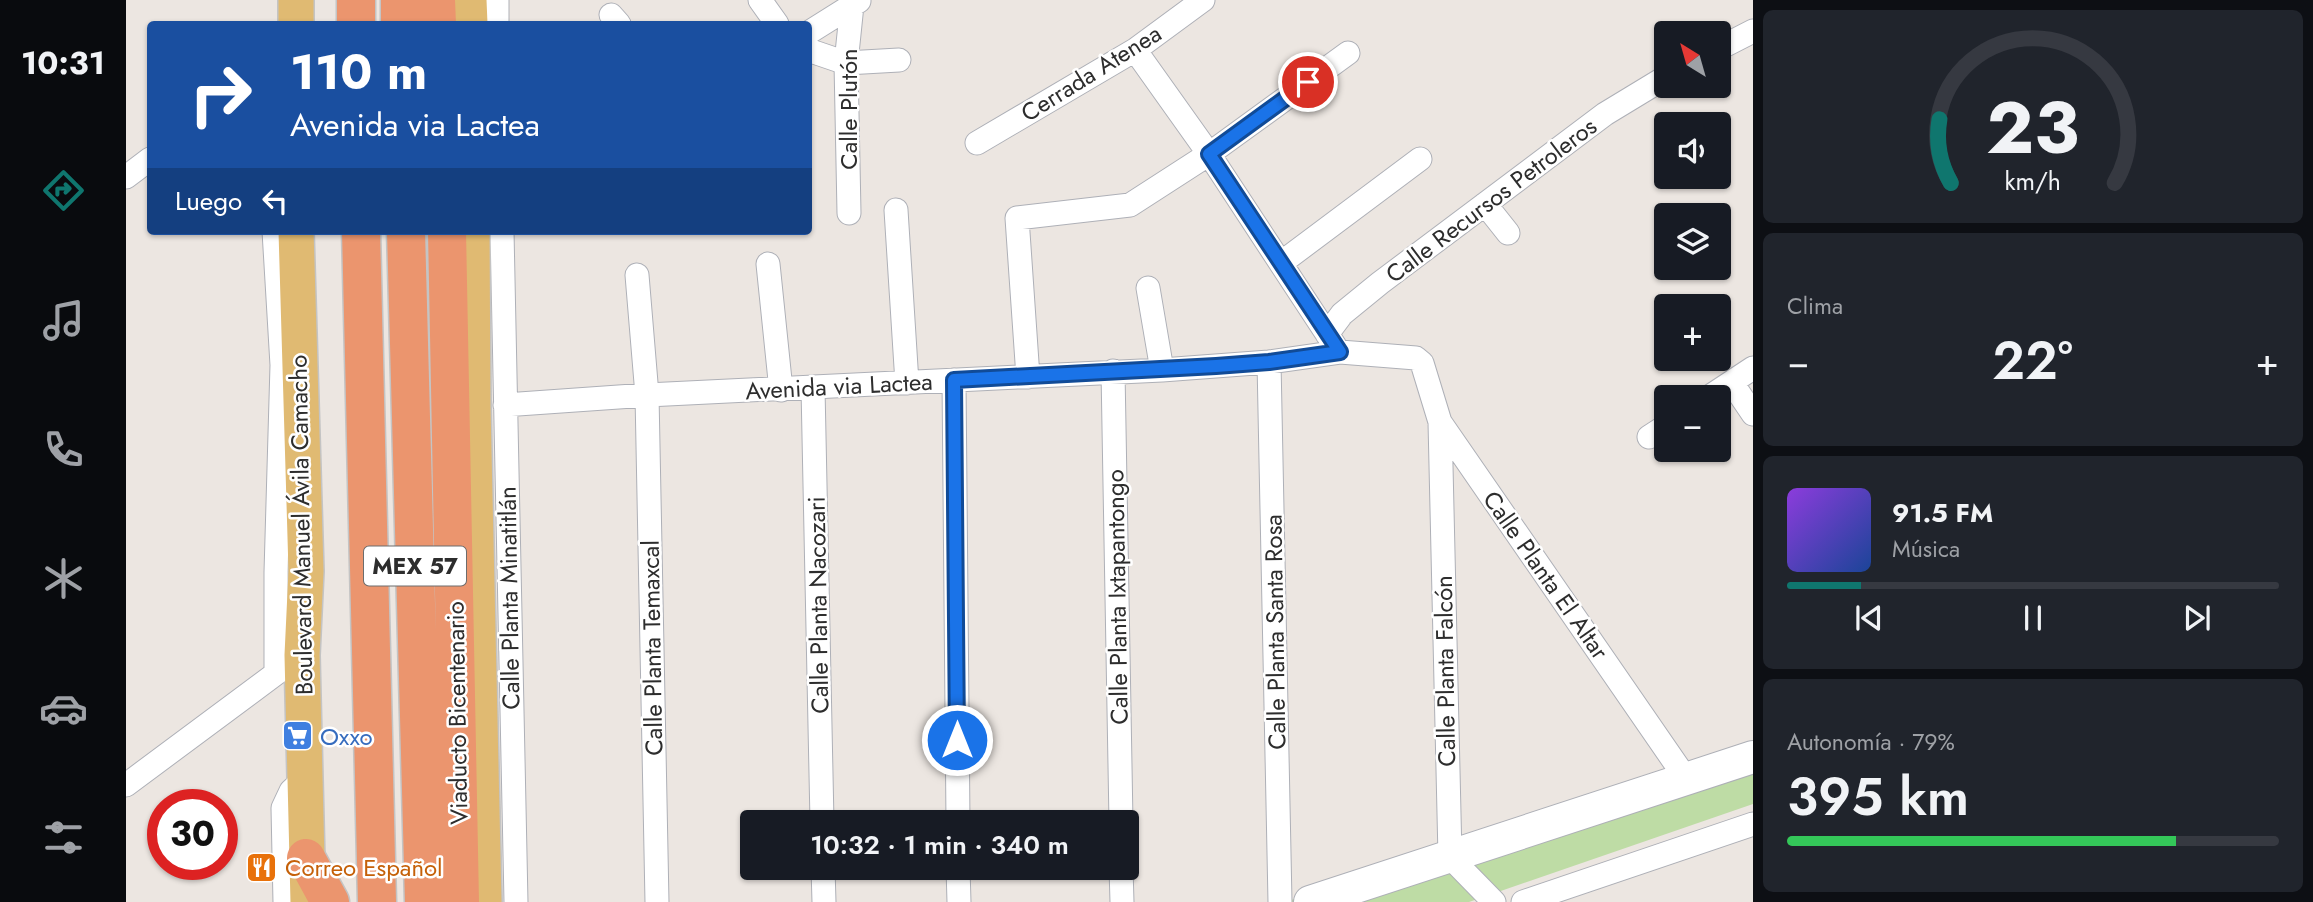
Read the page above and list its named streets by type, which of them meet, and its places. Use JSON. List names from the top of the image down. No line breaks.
{"streets":{"highway":["MEX 57","Viaducto Bicentenario"],"main road":["Boulevard Manuel Ávila Camacho"],"street":["Cerrada Atenea","Calle Plutón","Calle Recursos Petroleros","Avenida via Lactea","Calle Planta El Altar","Calle Planta Ixtapantongo","Calle Planta Minatitlán","Calle Planta Nacozari","Calle Planta Santa Rosa","Calle Planta Temaxcal","Calle Planta Falcón"]},"crossings":[["Calle Recursos Petroleros","Avenida via Lactea"],["Avenida via Lactea","Calle Planta El Altar"],["Avenida via Lactea","Calle Planta Ixtapantongo"],["Avenida via Lactea","Calle Planta Minatitlán"],["Avenida via Lactea","Calle Planta Nacozari"],["Avenida via Lactea","Calle Planta Santa Rosa"],["Avenida via Lactea","Calle Planta Temaxcal"],["Calle Planta El Altar","Calle Planta Falcón"]],"places":{"supermarket":["Oxxo"],"restaurant":["Correo Español"]},"north":"top left","page":{"tabs":"10:31","map_buttons":["+","−"],"turn":["110 m","Avenida via Lactea"],"then":"Luego","tile":["Clima",["Autonomía · 79%","395 km"]],"heat":["−","22°","+"],"song":["91.5 FM","Música"],"limit":"30","trip":"10:32 · 1 min · 340 m","gauge":["23","km/h"]}}
